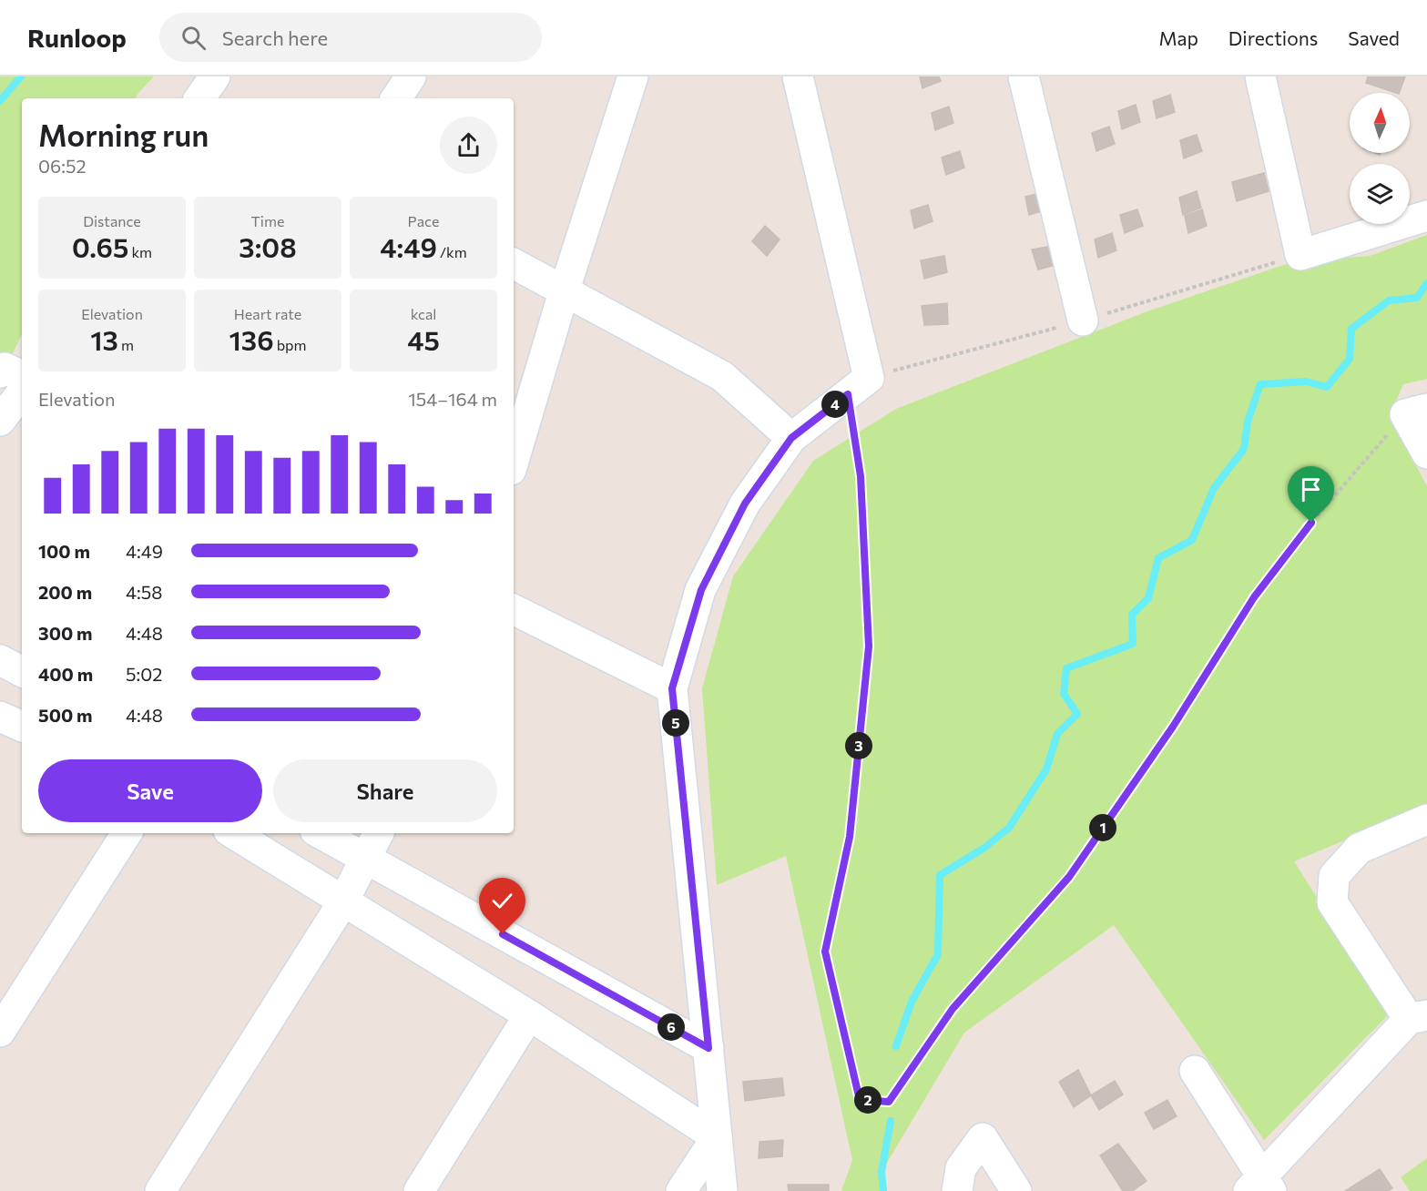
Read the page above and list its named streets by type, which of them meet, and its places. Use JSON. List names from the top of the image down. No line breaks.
{"north":"top","page":{"header":"Runloop","search":"Search here","nav":["Map","Directions","Saved"],"heading":["Morning run","06:52"],"stats":[["Distance","0.65 km"],["Time","3:08"],["Pace","4:49 /km"],["Elevation","13 m"],["Heart rate","136 bpm"],["kcal","45"]],"chart":["Elevation","154–164 m"],"pins":["4","5","3","1","6","2"],"list":[{"name":"100 m","note":"4:49"},{"name":"200 m","note":"4:58"},{"name":"300 m","note":"4:48"},{"name":"400 m","note":"5:02"},{"name":"500 m","note":"4:48"}],"buttons":["Save","Share"]}}
